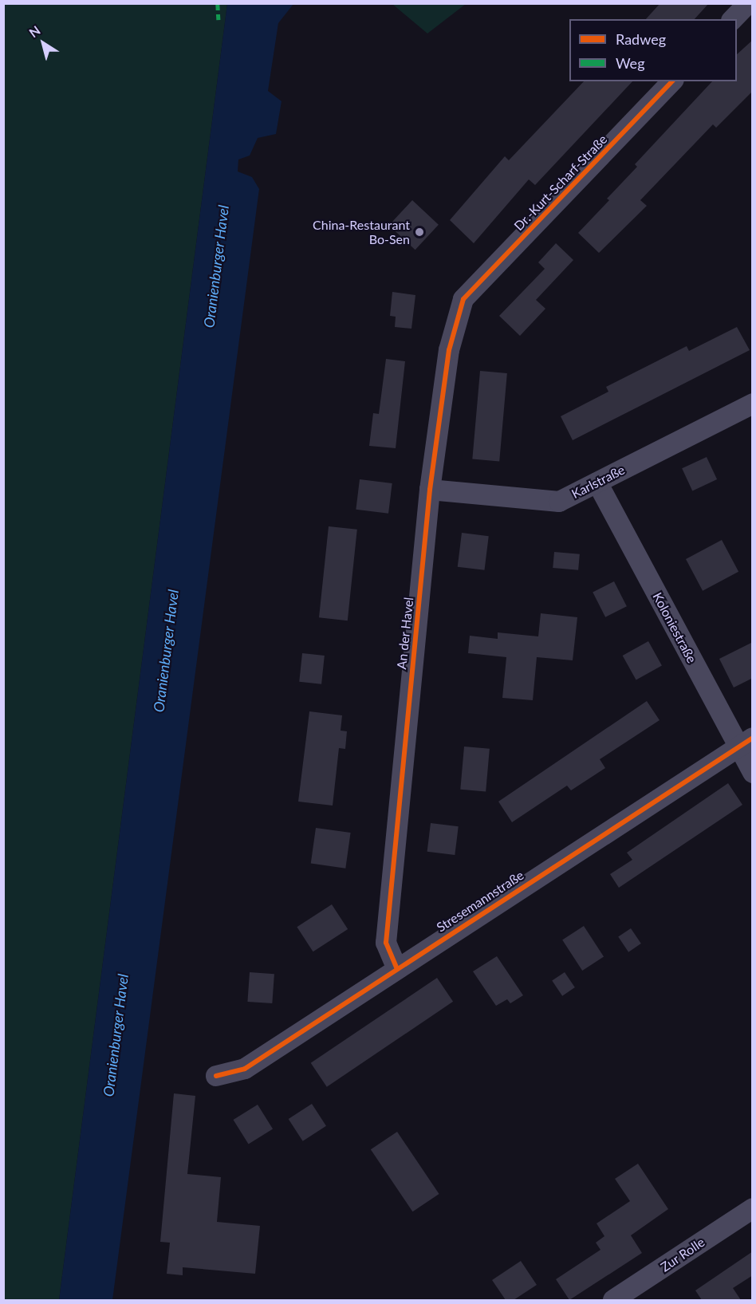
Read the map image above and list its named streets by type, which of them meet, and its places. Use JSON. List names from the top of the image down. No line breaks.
{"streets":{"street":["Dr.-Kurt-Scharf-Straße","Karlstraße","Koloniestraße","An der Havel","Stresemannstraße","Zur Rolle"]},"crossings":[["Dr.-Kurt-Scharf-Straße","An der Havel"],["Karlstraße","Koloniestraße"],["Karlstraße","An der Havel"],["Koloniestraße","Stresemannstraße"],["An der Havel","Stresemannstraße"]],"water":["Oranienburger Havel"],"places":["China-Restaurant Bo-Sen"],"legend":["Radweg","Weg"],"north":"top left"}
